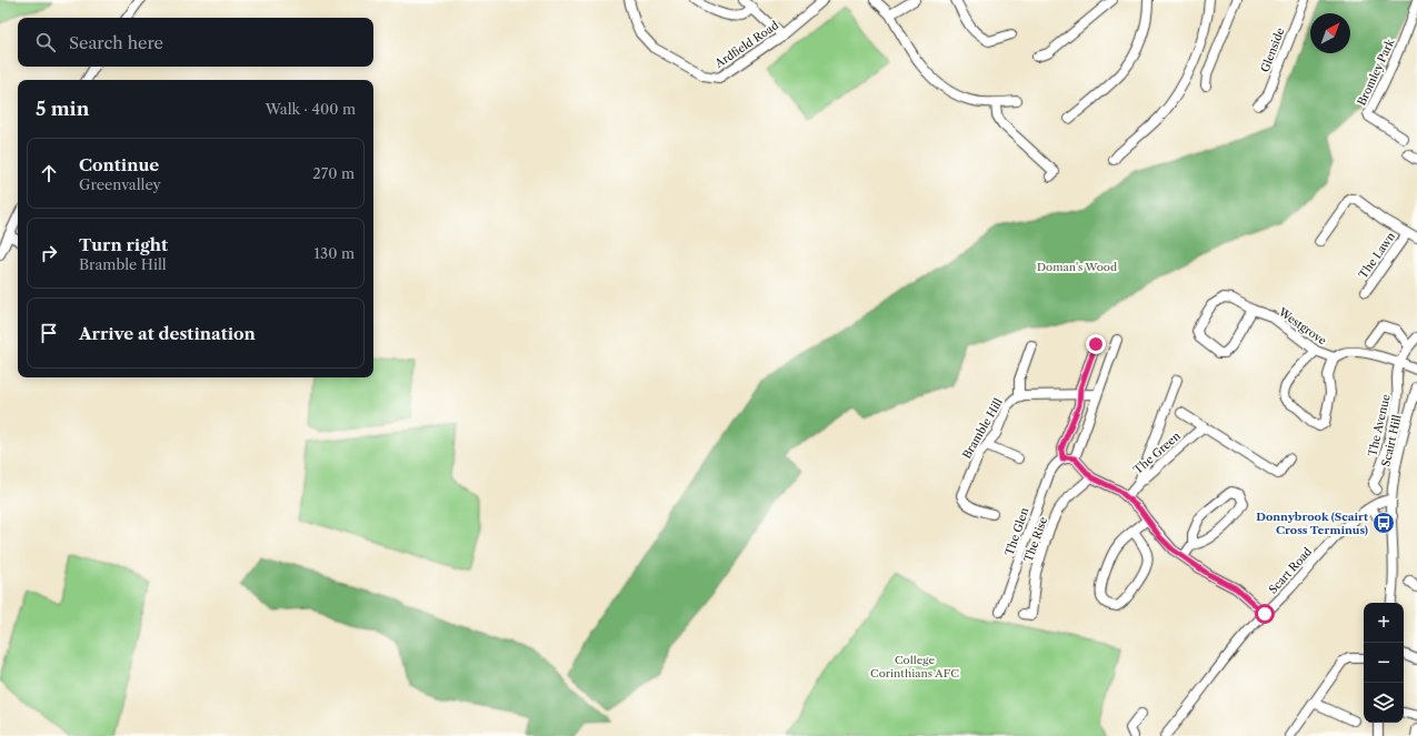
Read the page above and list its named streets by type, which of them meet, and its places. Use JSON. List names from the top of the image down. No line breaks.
{"streets":{"street":["Ardfield Road","Glenside","Bromley Park","The Lawn","Westgrove","The Avenue","Bramble Hill","Scairt Hill","The Green","The Glen","The Rise","Scart Road"]},"crossings":[["Westgrove","The Avenue"],["Scairt Hill","Scart Road"]],"parks":["Doman's Wood","College Corinthians AFC"],"places":{"bus stop":["Donnybrook (Scairt Cross Terminus)"]},"north":"top right","page":{"search":"Search here","heading":["5 min","Walk · 400 m"],"list":[["Continue","Greenvalley","270 m"],["Turn right","Bramble Hill","130 m"],"Arrive at destination"],"map_buttons":["+","−"]}}
